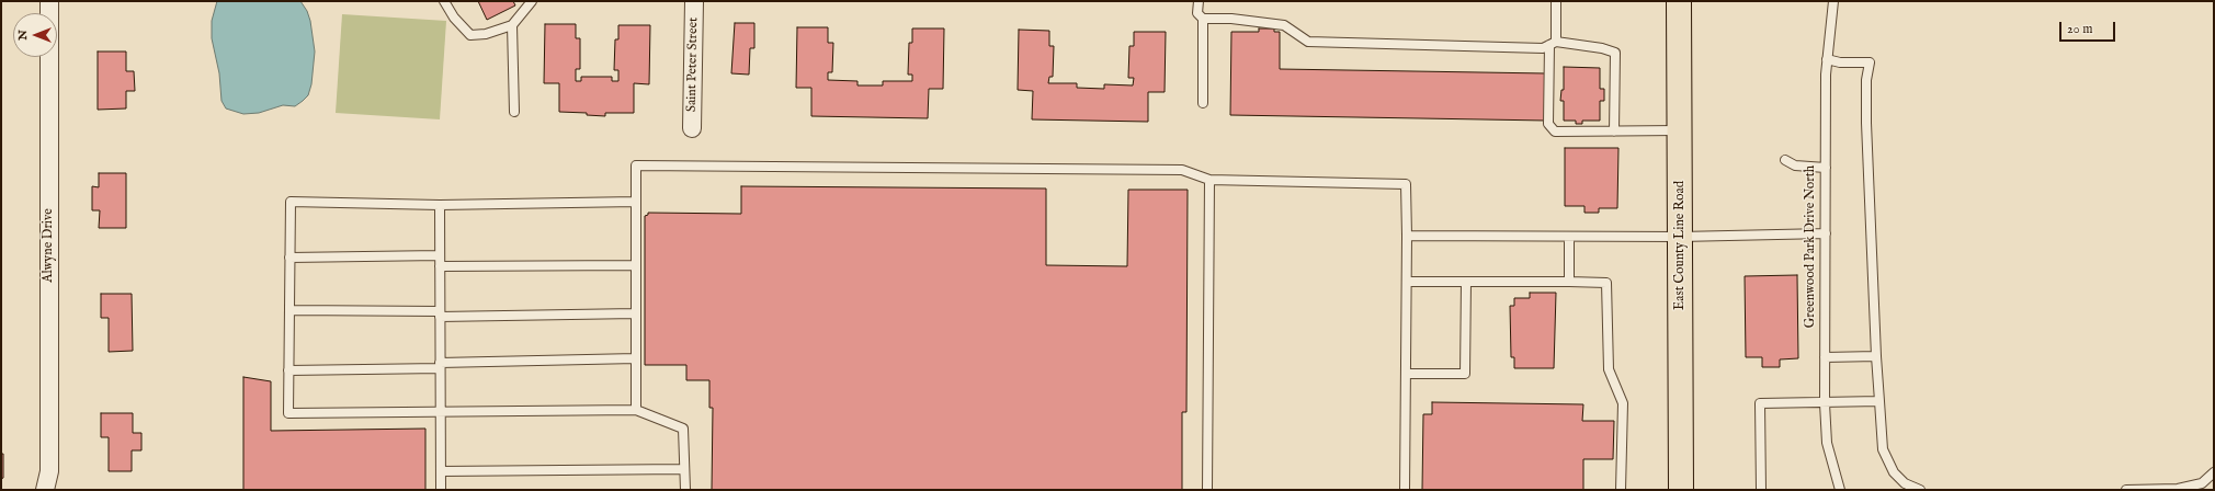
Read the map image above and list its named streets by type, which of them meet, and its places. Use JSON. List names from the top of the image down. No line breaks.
{"streets":{"main road":["East County Line Road"],"street":["Saint Peter Street","Alwyne Drive"],"lane":["Greenwood Park Drive North"]},"scale_bar":"20 m","north":"left"}
